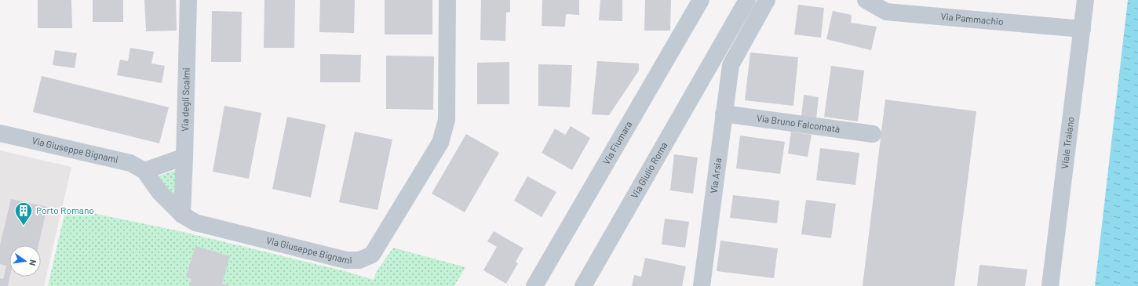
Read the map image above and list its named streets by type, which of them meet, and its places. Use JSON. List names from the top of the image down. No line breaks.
{"streets":{"street":["Via Pammachio","Via degli Scalmi","Via Bruno Falcomatà","Via Fiumara","Viale Traiano","Via Giuseppe Bignami","Via Giulio Roma","Via Arsia"]},"crossings":[["Via Pammachio","Viale Traiano"],["Via degli Scalmi","Via Giuseppe Bignami"],["Via Bruno Falcomatà","Via Arsia"]],"places":{"building":["Porto Romano"]},"north":"right"}
